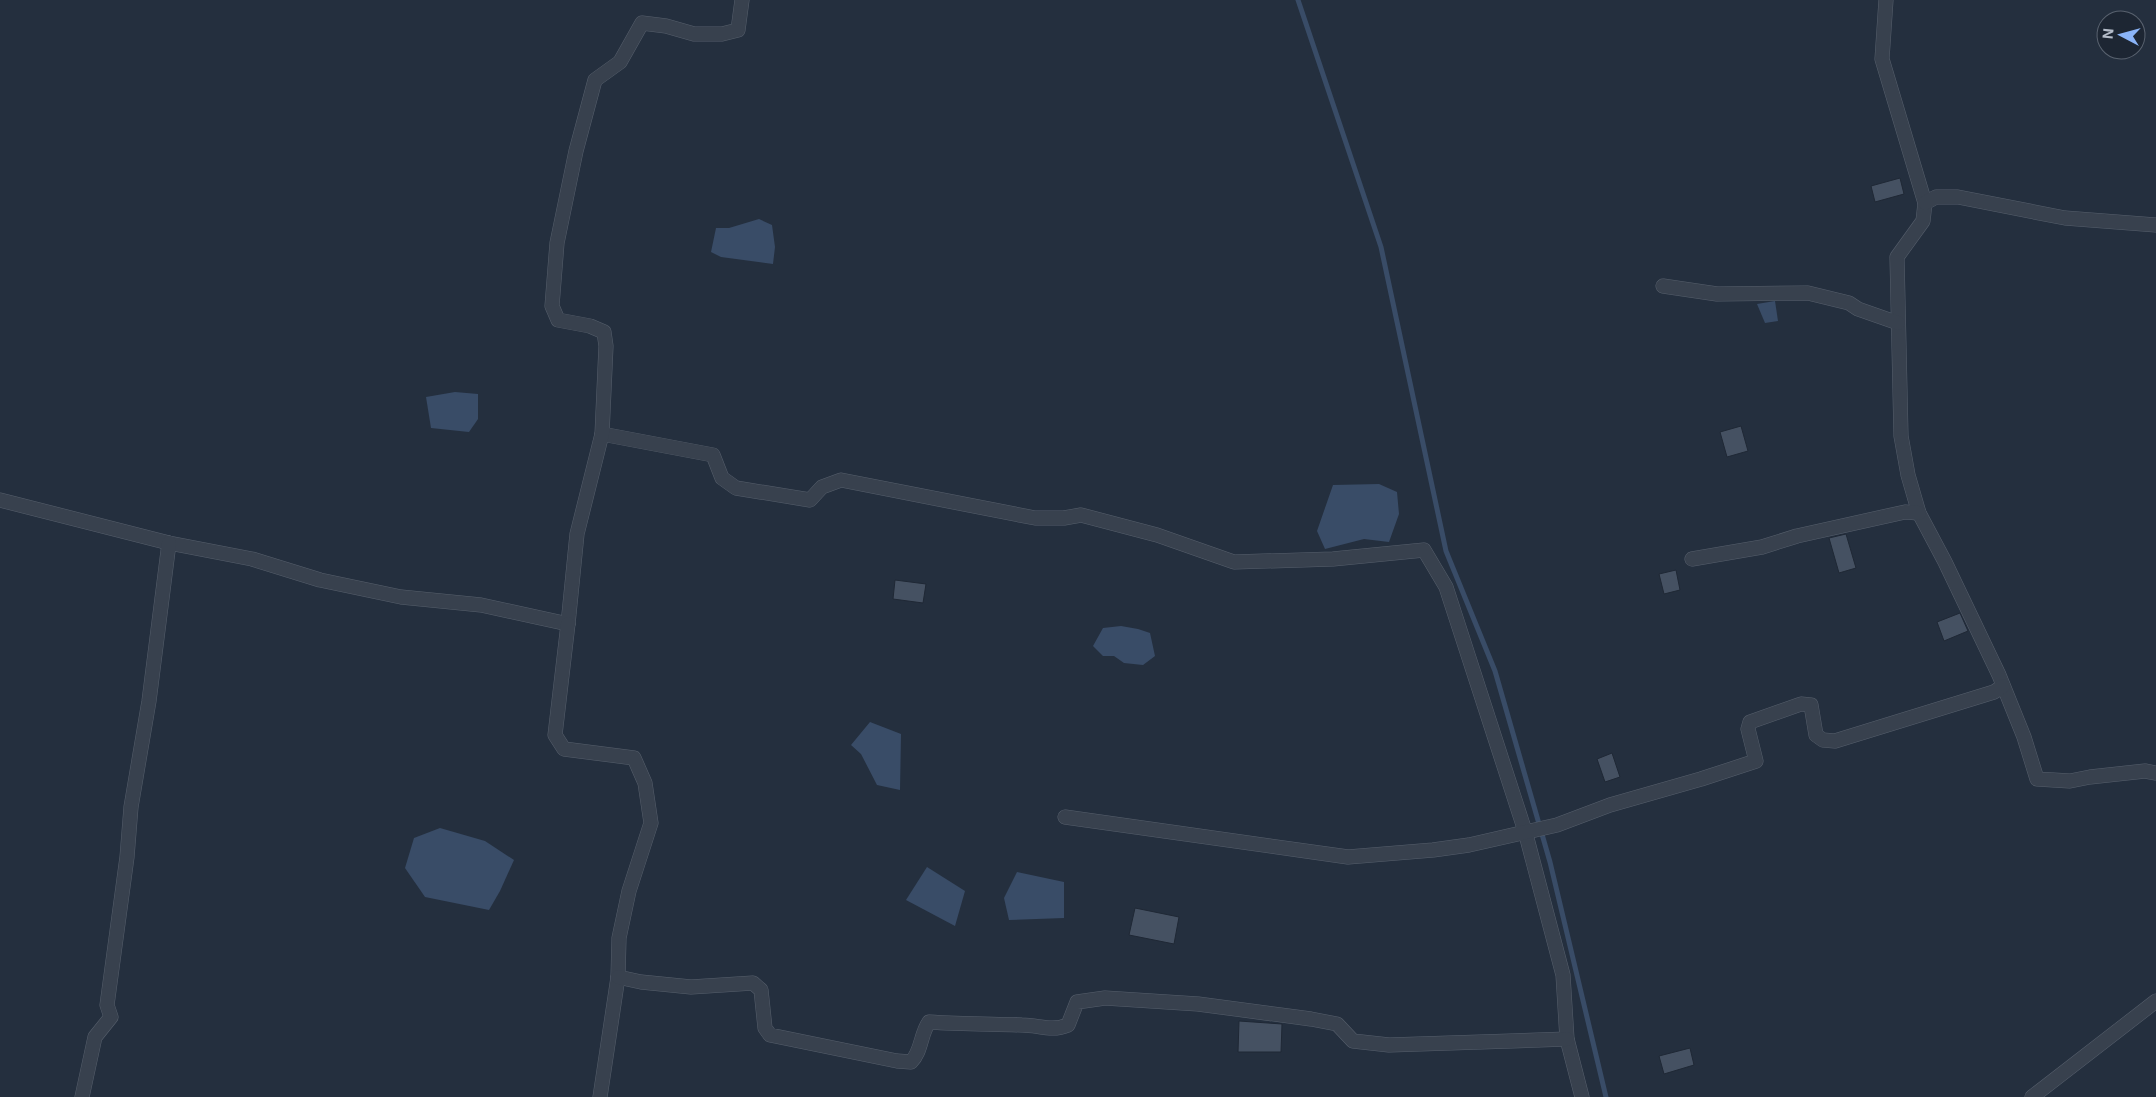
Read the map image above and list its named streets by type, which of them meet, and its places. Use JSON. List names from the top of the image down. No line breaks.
{"north":"left"}
